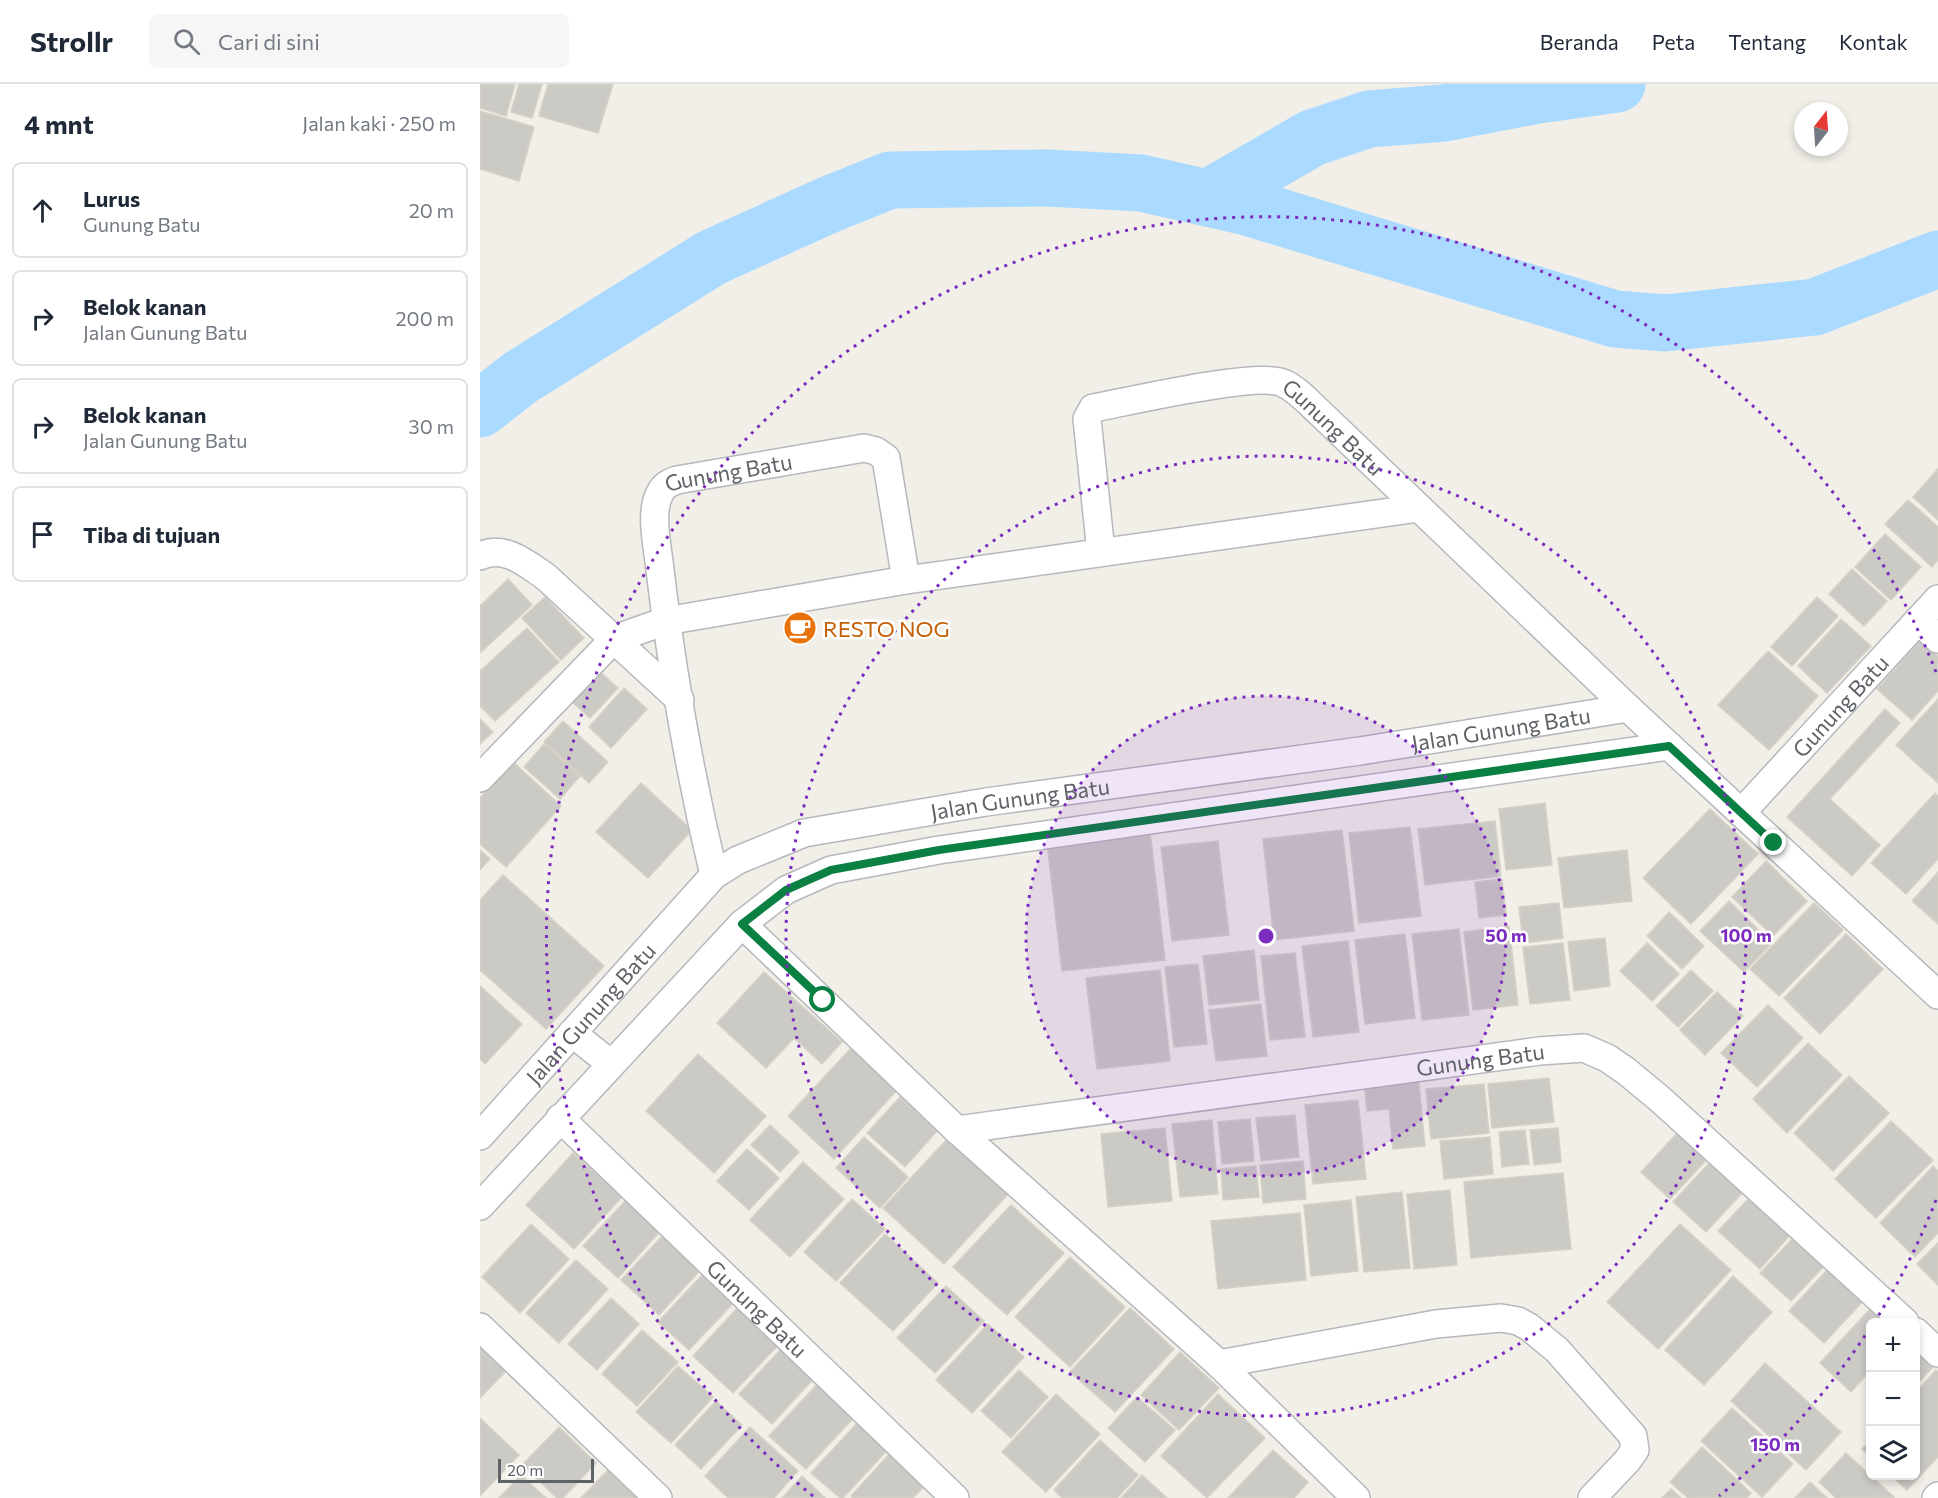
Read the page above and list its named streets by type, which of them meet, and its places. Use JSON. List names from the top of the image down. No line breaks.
{"streets":{"street":["Gunung Batu","Jalan Gunung Batu"]},"crossings":[["Gunung Batu","Jalan Gunung Batu"]],"places":{"cafe":["RESTO NOG"]},"scale_bar":"20 m","north":"top","page":{"header":"Strollr","search":"Cari di sini","nav":["Beranda","Peta","Tentang","Kontak"],"heading":["4 mnt","Jalan kaki · 250 m"],"list":[["Lurus","Gunung Batu","20 m"],["Belok kanan","Jalan Gunung Batu","200 m"],["Belok kanan","Jalan Gunung Batu","30 m"],"Tiba di tujuan"],"map_buttons":["+","−"],"scale":"20 m"},"rings":["50 m","100 m","150 m"]}
